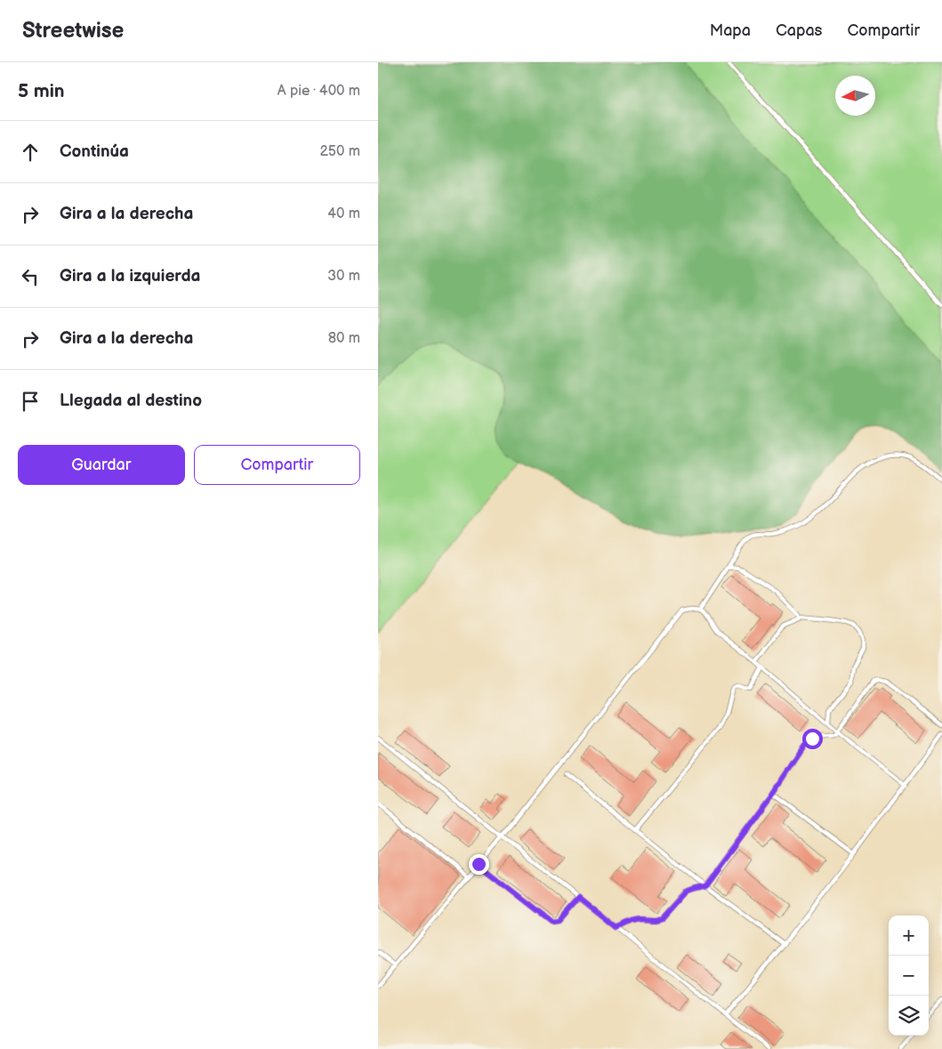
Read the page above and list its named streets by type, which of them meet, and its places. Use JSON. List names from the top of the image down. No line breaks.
{"north":"left","page":{"header":"Streetwise","nav":["Mapa","Capas","Compartir"],"heading":["5 min","A pie · 400 m"],"list":[["Continúa","250 m"],["Gira a la derecha","40 m"],["Gira a la izquierda","30 m"],["Gira a la derecha","80 m"],"Llegada al destino"],"buttons":["Guardar","Compartir"],"map_buttons":["+","−"]}}
